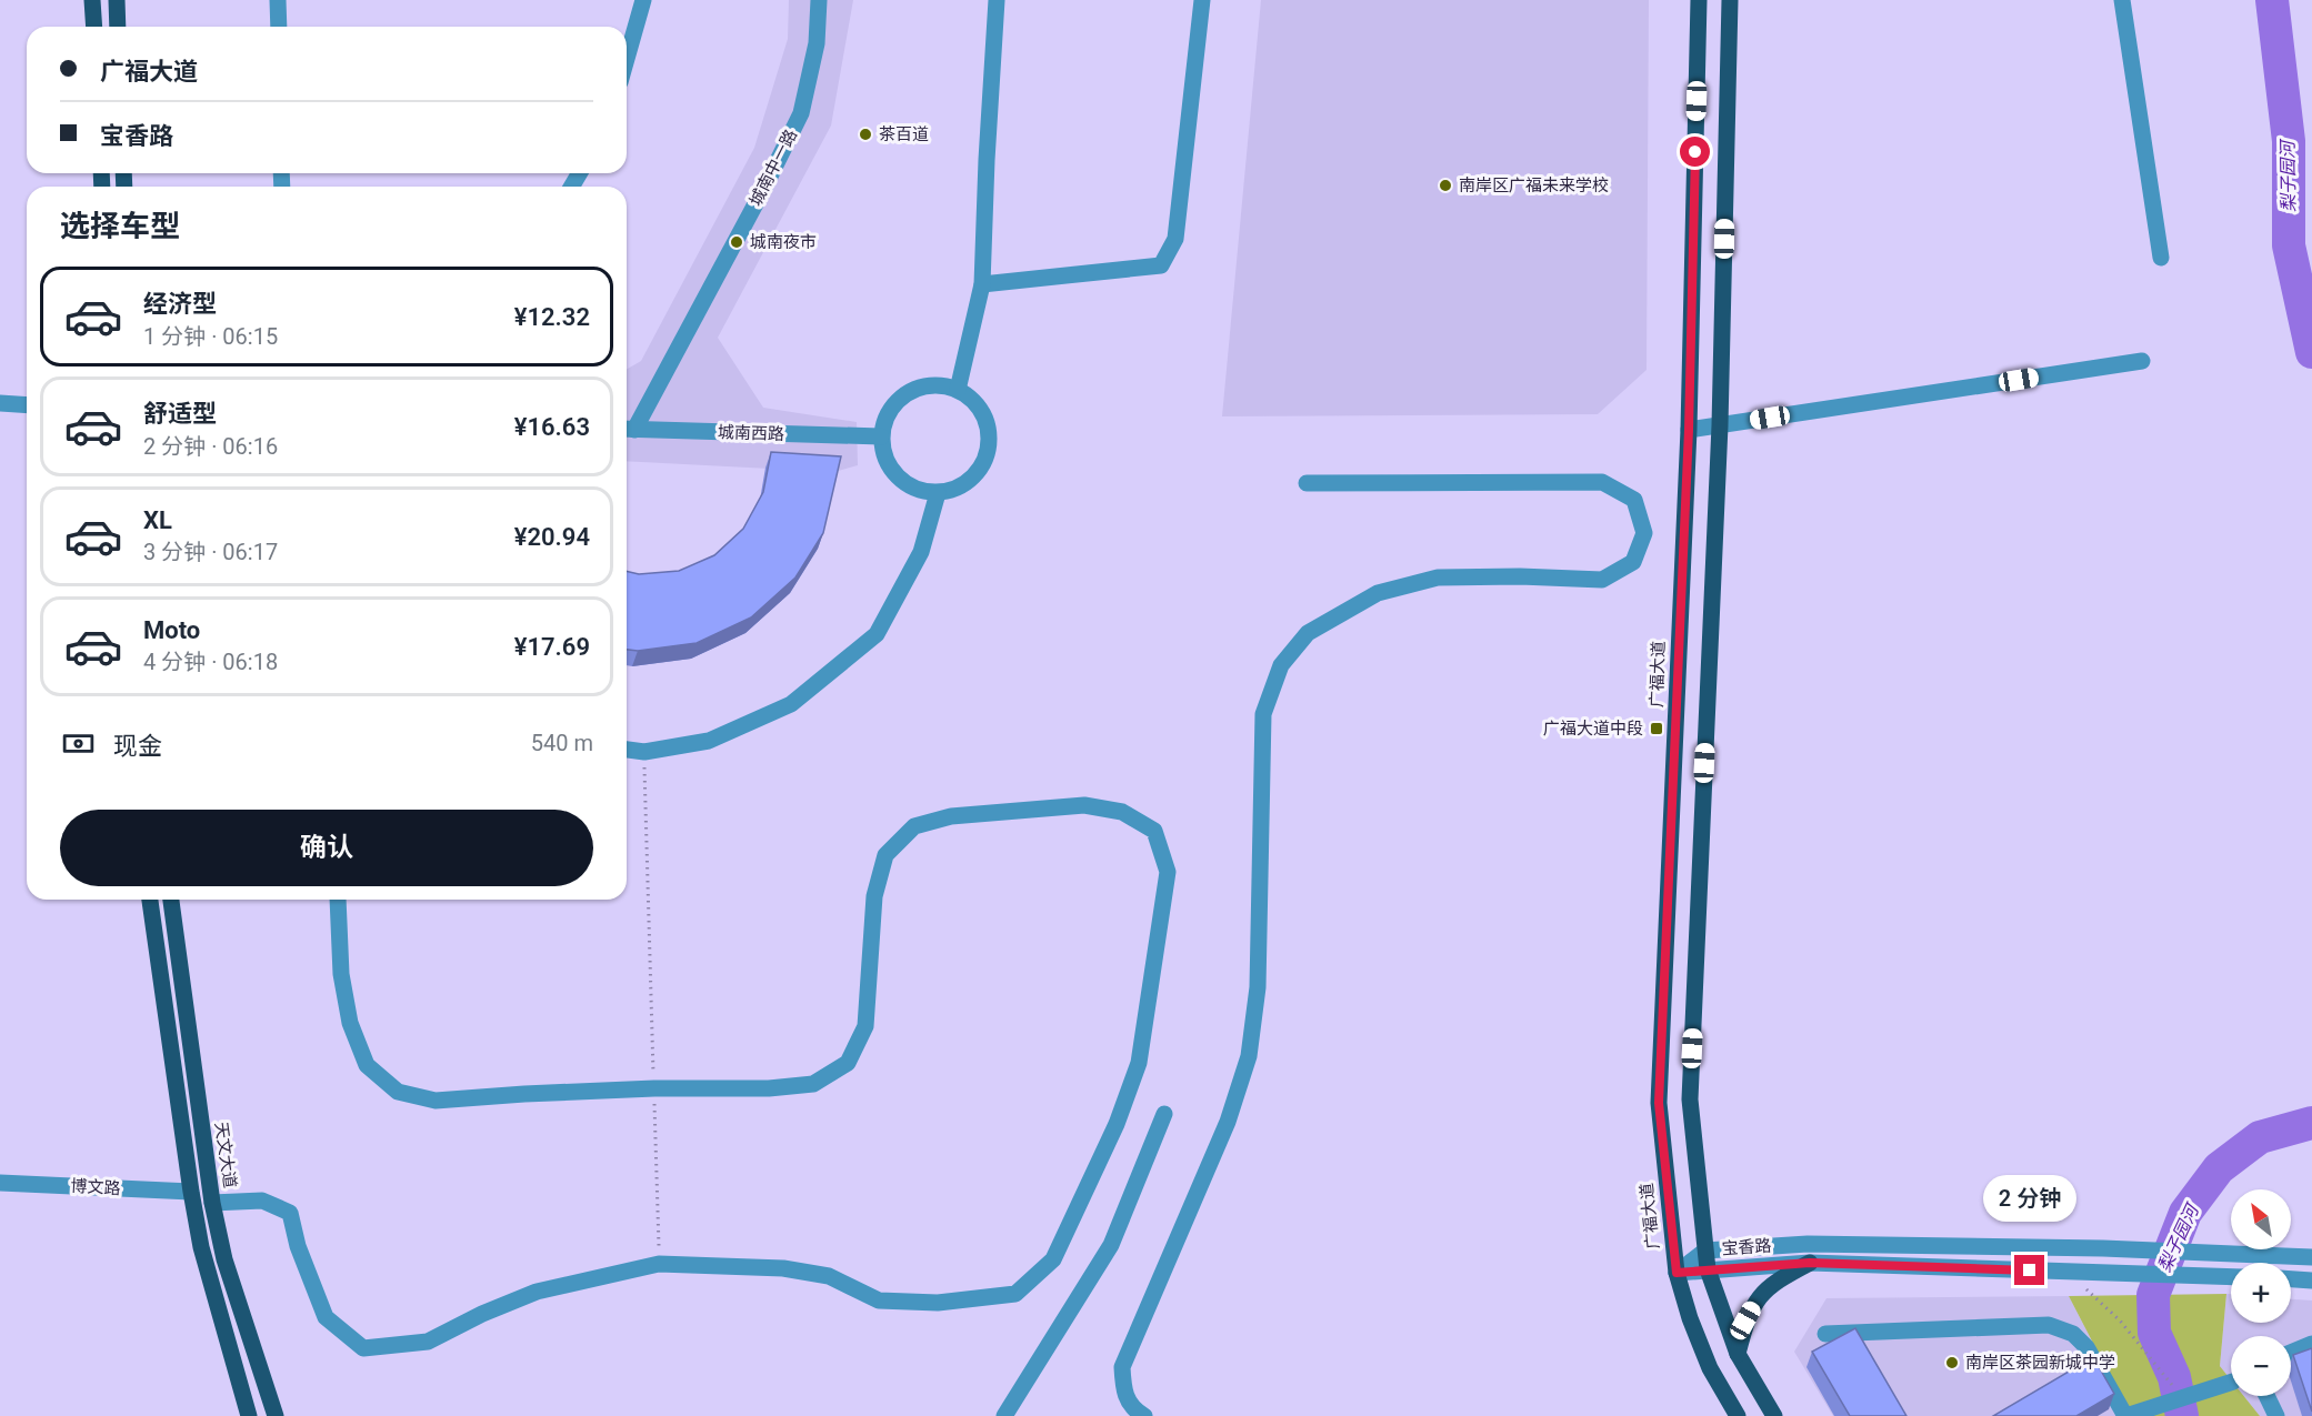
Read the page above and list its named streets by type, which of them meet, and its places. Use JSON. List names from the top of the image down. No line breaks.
{"streets":{"main road":["广福大道","天文大道"],"street":["城南中一路","城南西路","博文路","宝香路"]},"crossings":[["城南中一路","城南西路"],["广福大道","宝香路"]],"water":["梨子园河"],"places":{"other":["茶百道","南岸区广福未来学校","城南夜市","南岸区茶园新城中学"],"transit":["广福大道中段"]},"north":"top left","page":{"banner":["广福大道","宝香路"],"heading":"选择车型","list":[{"name":"经济型","note":"1 分钟 · 06:15","value":"¥12.32"},{"name":"舒适型","note":"2 分钟 · 06:16","value":"¥16.63"},{"name":"XL","note":"3 分钟 · 06:17","value":"¥20.94"},{"name":"Moto","note":"4 分钟 · 06:18","value":"¥17.69"}],"pay":["现金","540 m"],"buttons":"确认","bubble":"2 分钟","map_buttons":["+","−"]}}
